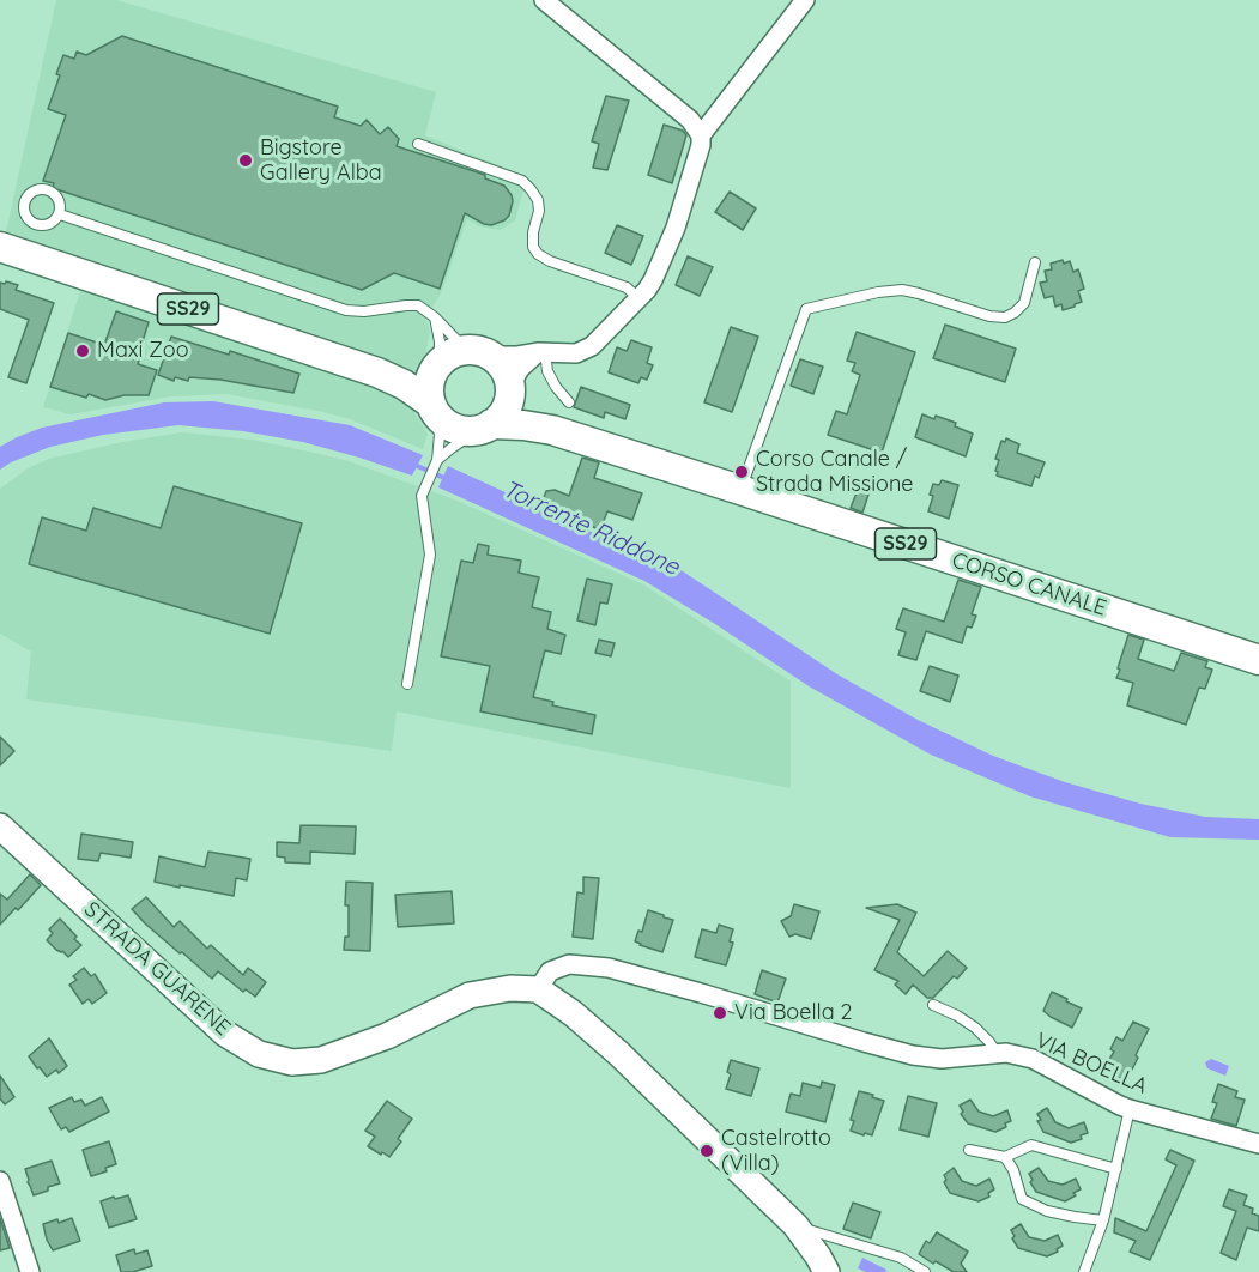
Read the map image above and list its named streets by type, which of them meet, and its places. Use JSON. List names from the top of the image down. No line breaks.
{"streets":{"main road":["SS29","CORSO CANALE","STRADA GUARENE"],"street":["VIA BOELLA"]},"crossings":[["STRADA GUARENE","VIA BOELLA"]],"water":["Torrente Riddone"],"places":["Bigstore Gallery Alba","Maxi Zoo","Corso Canale / Strada Missione","Via Boella 2","Castelrotto (Villa)"]}
